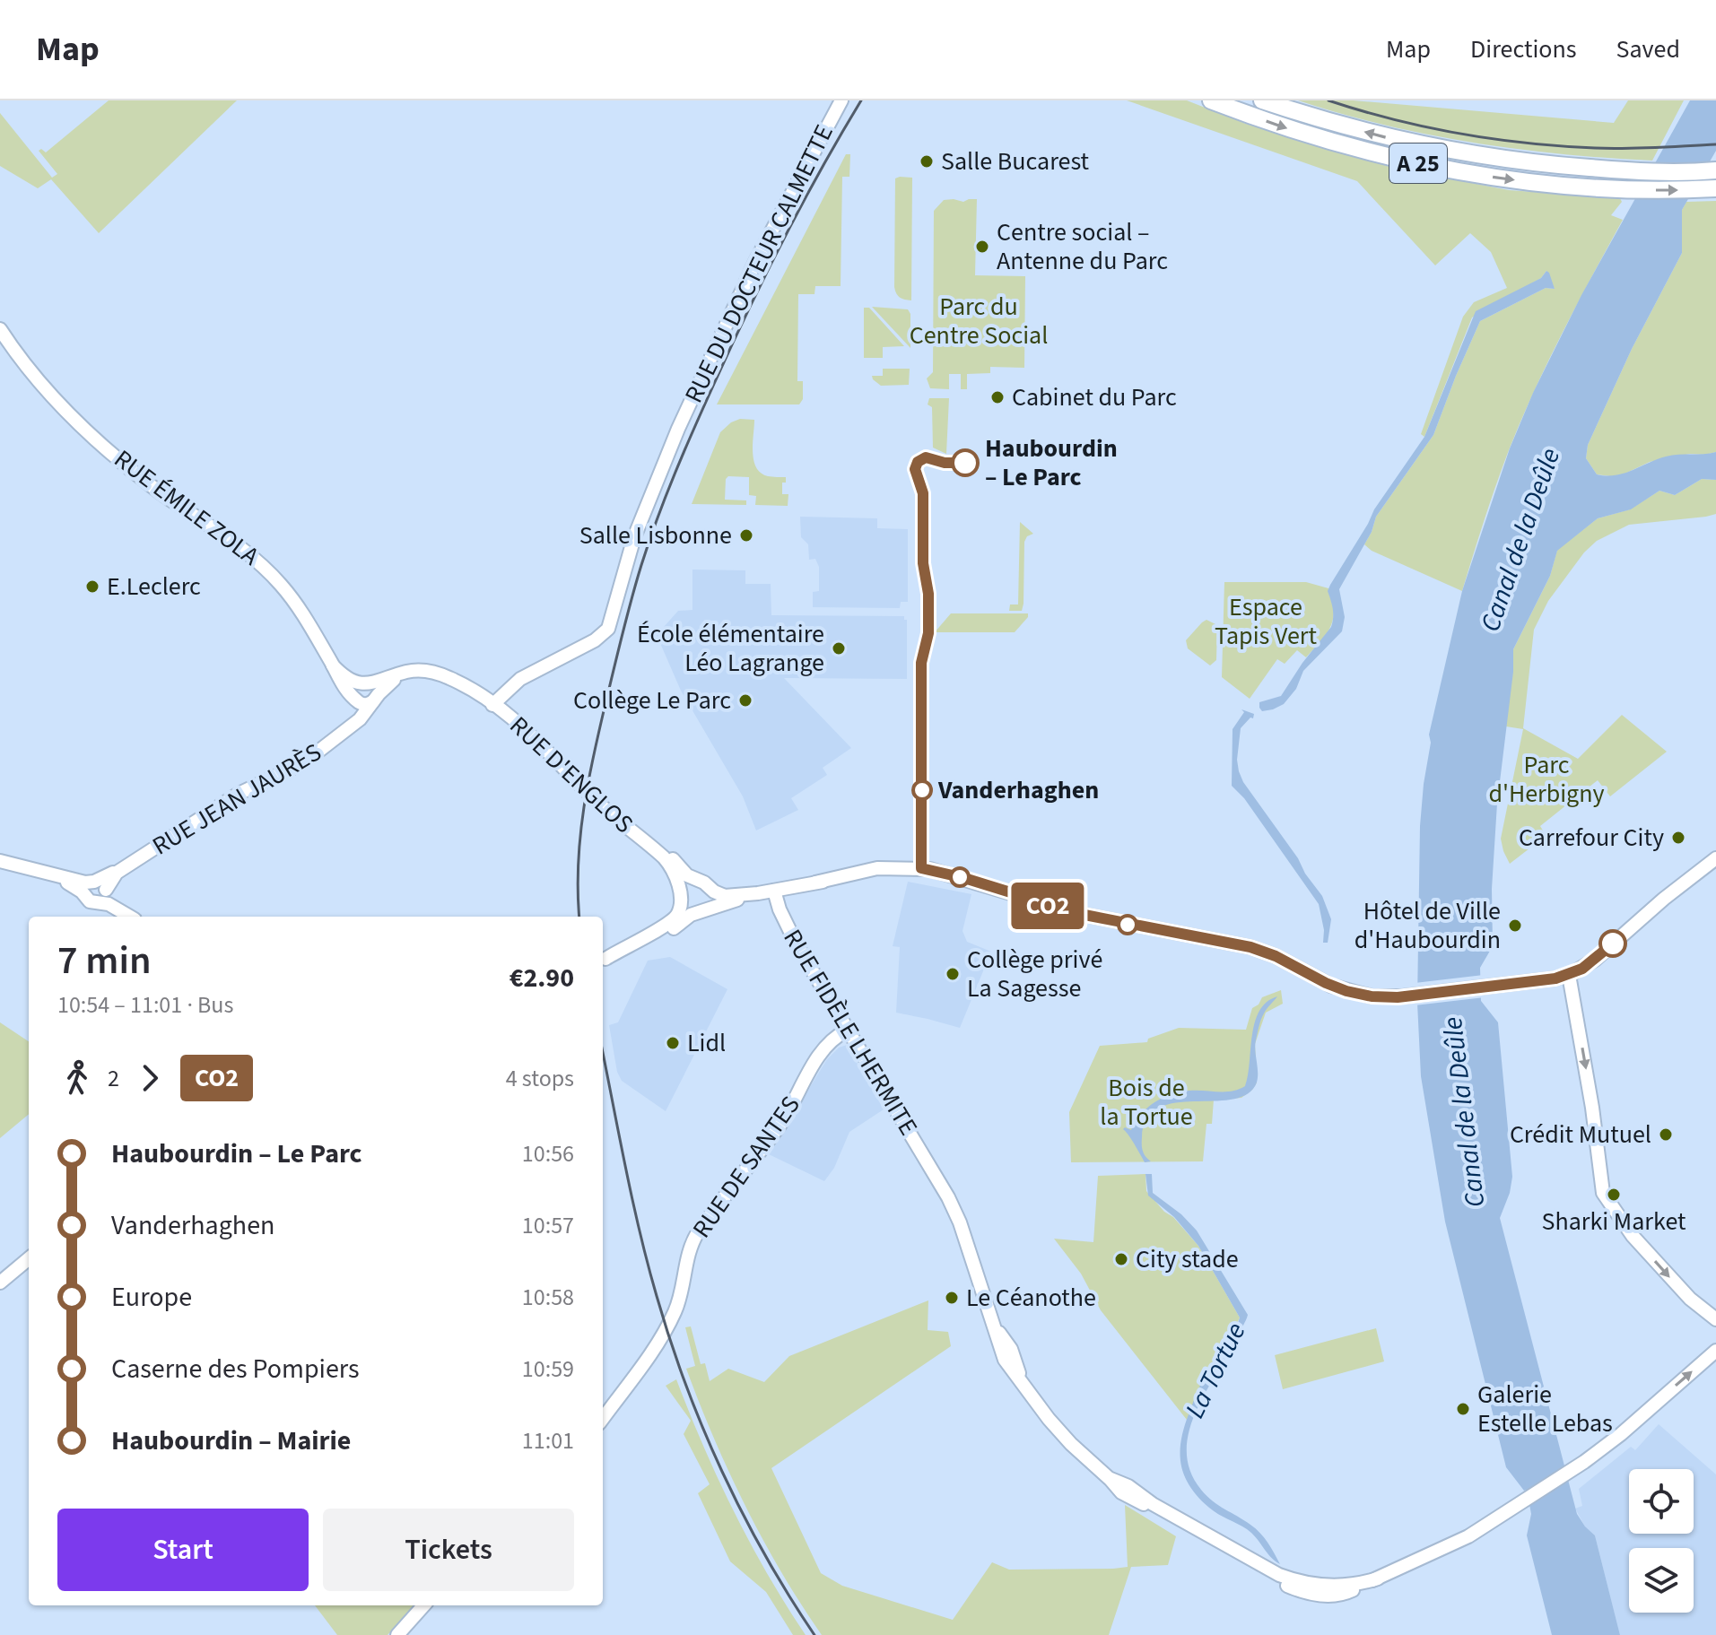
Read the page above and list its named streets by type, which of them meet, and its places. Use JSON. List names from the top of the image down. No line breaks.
{"streets":{"highway":["A 25"],"street":["RUE DU DOCTEUR CALMETTE","RUE ÉMILE ZOLA","RUE D'ENGLOS","RUE JEAN JAURÈS","RUE FIDÈLE LHERMITE","RUE DE SANTES"]},"crossings":[["RUE DU DOCTEUR CALMETTE","RUE D'ENGLOS"],["RUE ÉMILE ZOLA","RUE JEAN JAURÈS"],["RUE D'ENGLOS","RUE JEAN JAURÈS"],["RUE FIDÈLE LHERMITE","RUE DE SANTES"]],"water":["Canal de la Deûle","La Tortue"],"parks":["Parc du Centre Social","Espace Tapis Vert","Parc d'Herbigny","Bois de la Tortue"],"places":["Salle Bucarest","Centre social – Antenne du Parc","Cabinet du Parc","Haubourdin – Le Parc","Salle Lisbonne","E.Leclerc","École élémentaire Léo Lagrange","Collège Le Parc","Vanderhaghen","Carrefour City","Hôtel de Ville d'Haubourdin","Collège privé La Sagesse","Lidl","Crédit Mutuel","Sharki Market","City stade","Le Céanothe","Galerie Estelle Lebas"],"lines":["bus line CO2"],"page":{"header":"Map","nav":["Map","Directions","Saved"],"on_map":"CO2","heading":["7 min","10:54 – 11:01 · Bus","€2.90"],"legs":["2","CO2","4 stops"],"list":[{"name":"Haubourdin – Le Parc","value":"10:56"},{"name":"Vanderhaghen","value":"10:57"},{"name":"Europe","value":"10:58"},{"name":"Caserne des Pompiers","value":"10:59"},{"name":"Haubourdin – Mairie","value":"11:01"}],"buttons":["Start","Tickets"]}}
